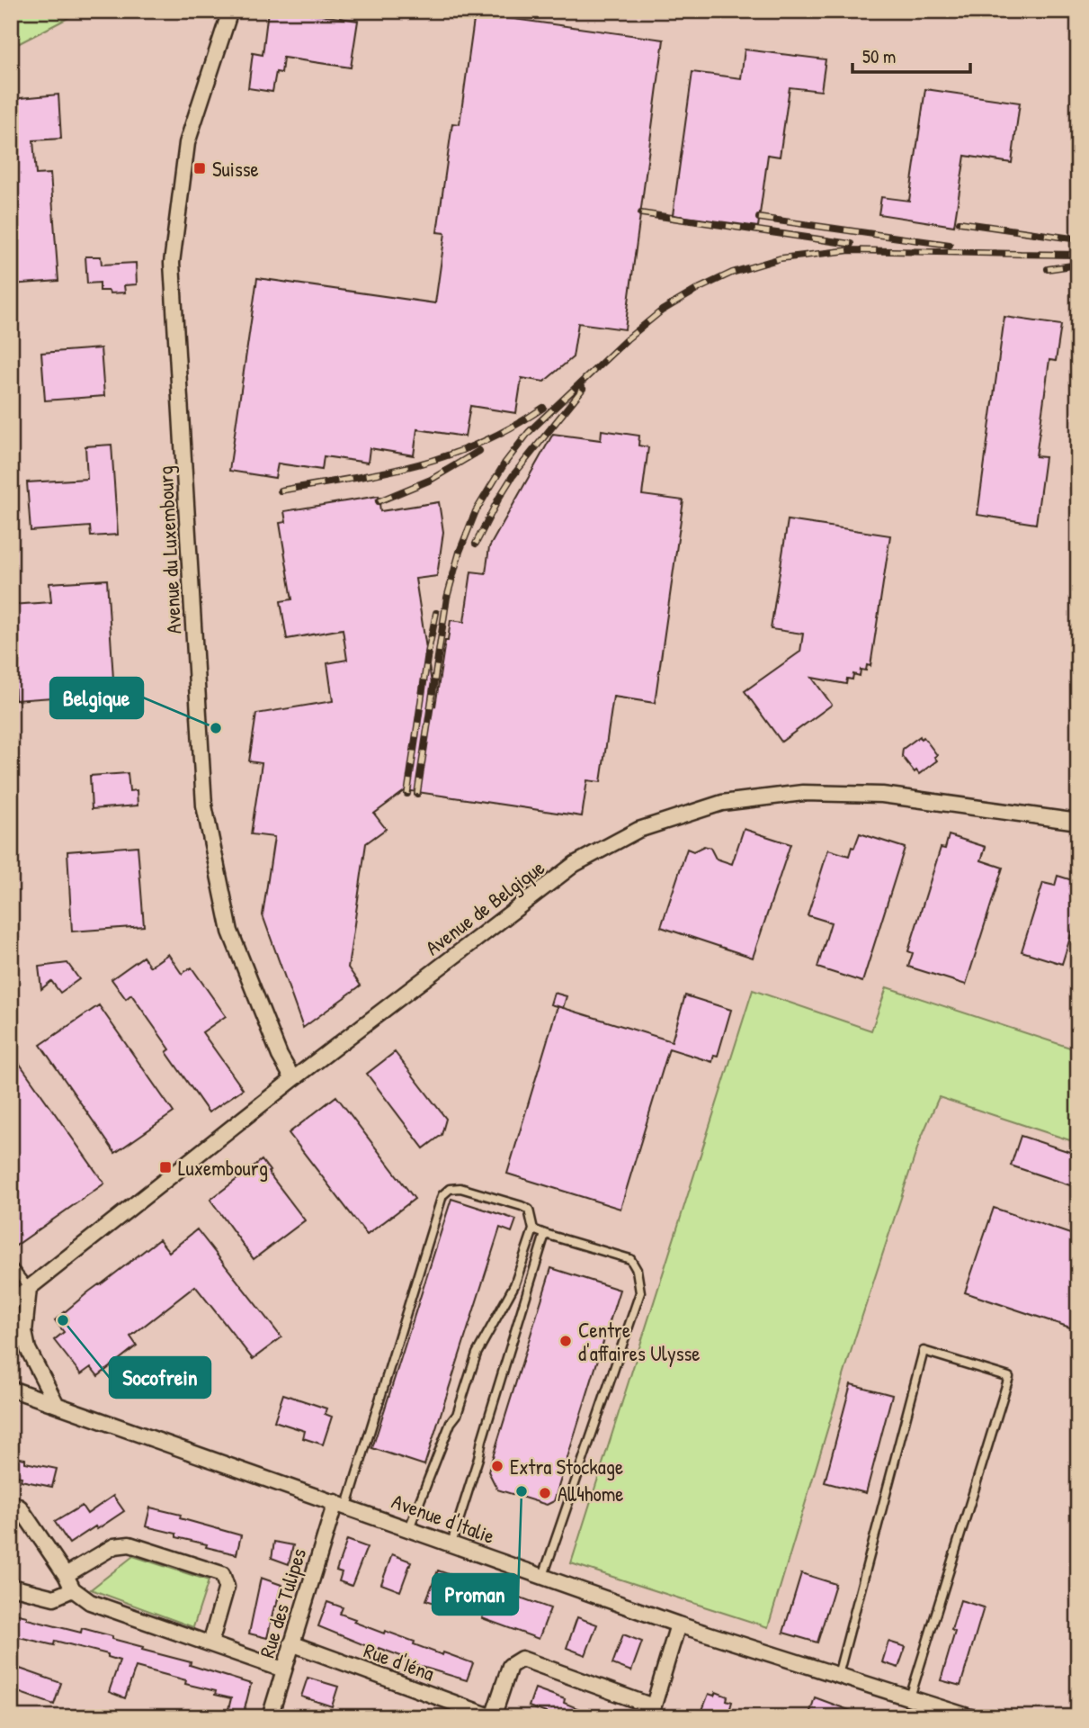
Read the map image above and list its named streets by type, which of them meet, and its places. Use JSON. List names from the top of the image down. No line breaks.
{"streets":{"street":["Avenue du Luxembourg","Avenue de Belgique","Avenue d'Italie","Rue des Tulipes","Rue d'Iéna"]},"crossings":[["Avenue du Luxembourg","Avenue de Belgique"],["Avenue d'Italie","Rue des Tulipes"],["Rue des Tulipes","Rue d'Iéna"]],"places":{"transit":["Suisse","Luxembourg"],"other":["Belgique","Socofrein","Centre d'affaires Ulysse","Extra Stockage","Proman","All4home"]},"scale_bar":"50 m"}
